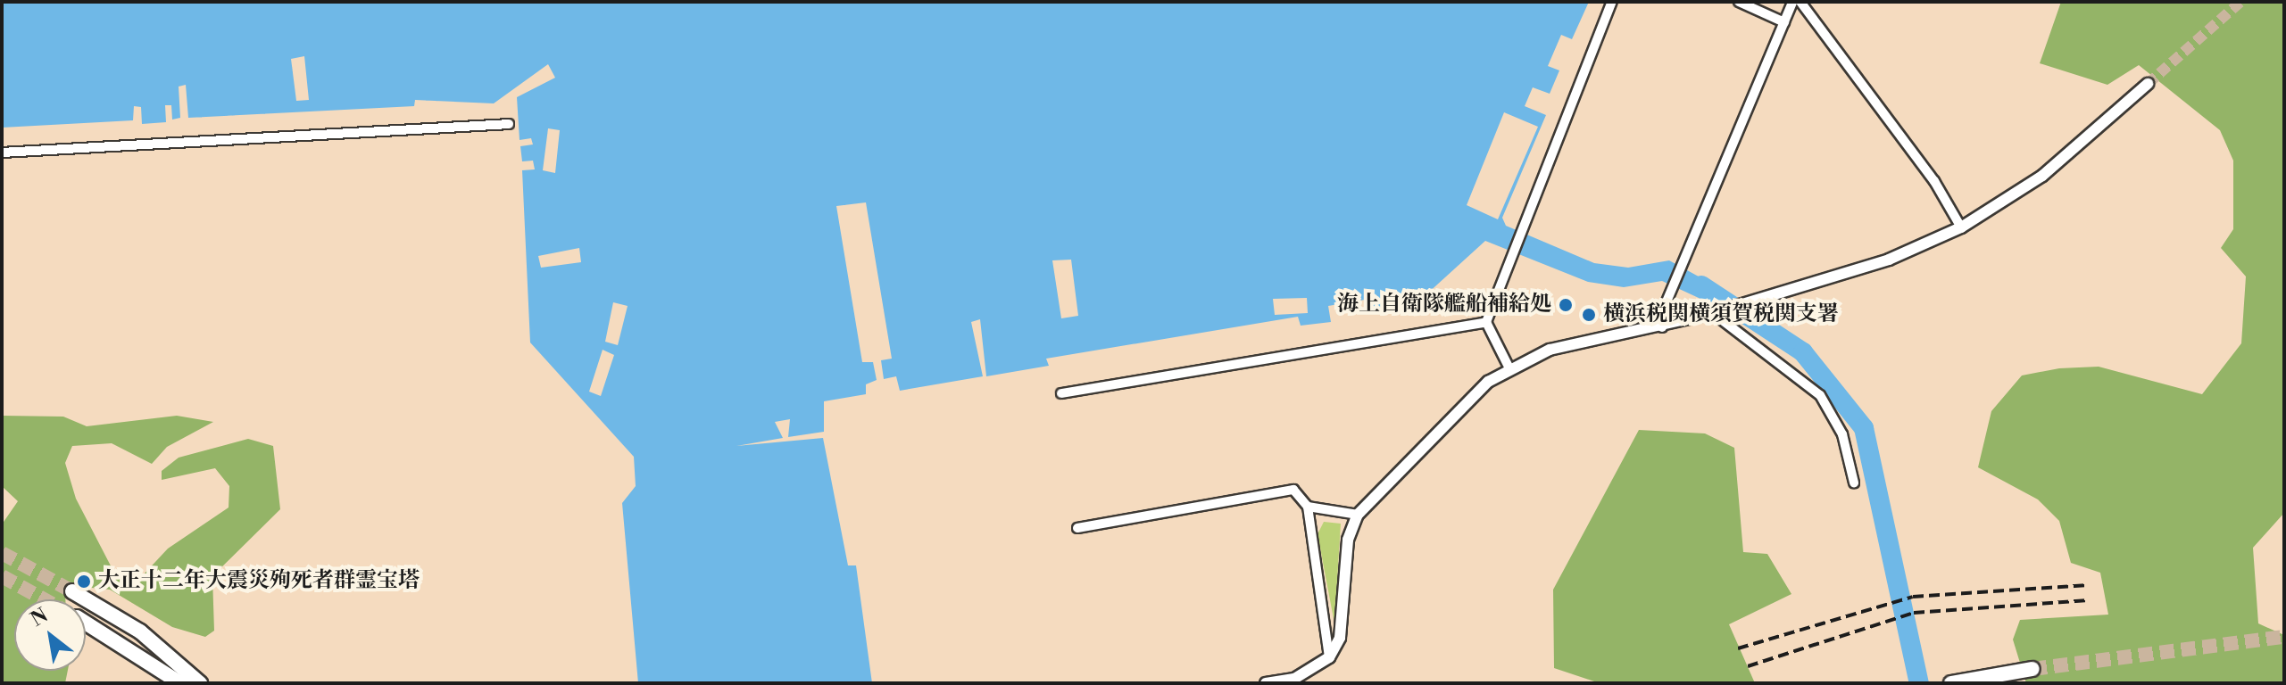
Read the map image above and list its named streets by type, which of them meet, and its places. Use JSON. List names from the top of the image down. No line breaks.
{"places":["海上自衛隊艦船補給処","横浜税関横須賀税関支署","大正十二年大震災殉死者群霊宝塔"],"north":"top left"}
